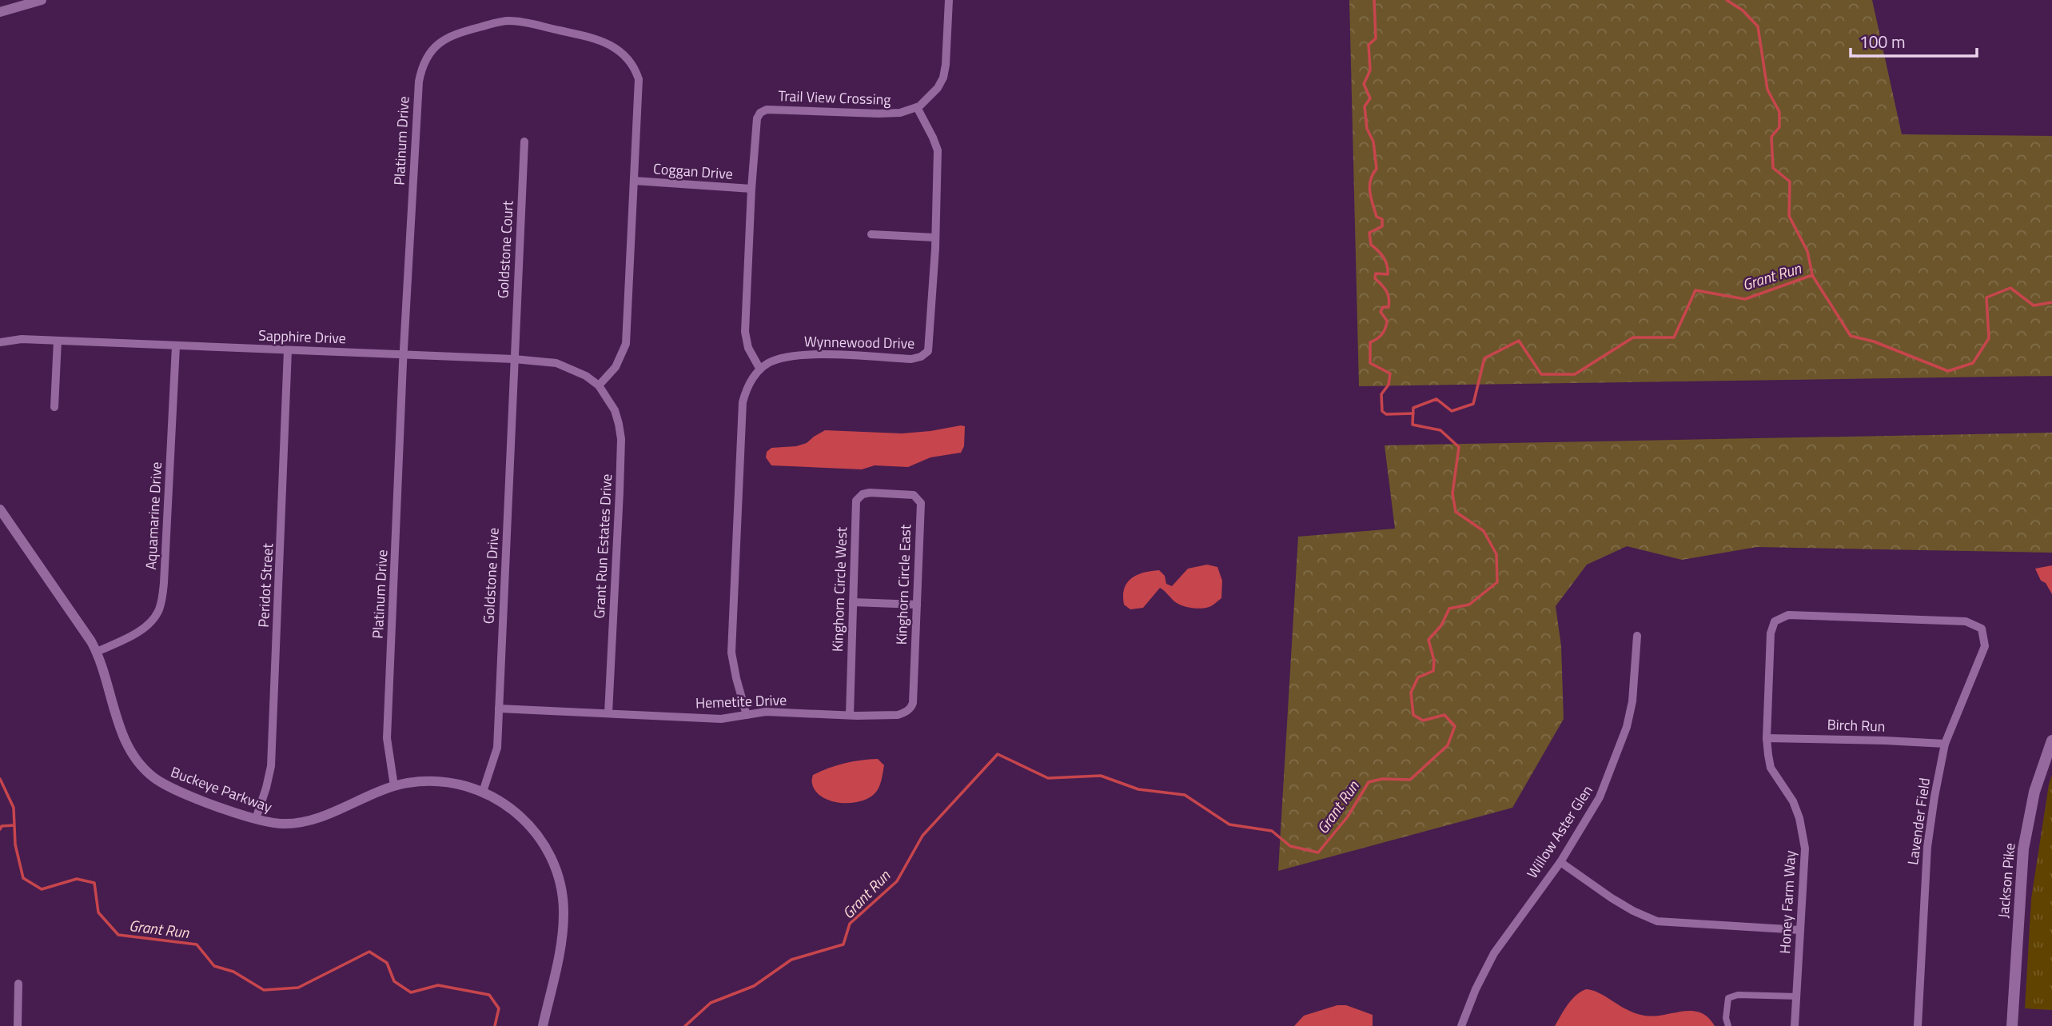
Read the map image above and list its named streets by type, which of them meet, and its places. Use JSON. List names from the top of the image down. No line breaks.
{"streets":{"main road":["Jackson Pike"],"street":["Trail View Crossing","Platinum Drive","Coggan Drive","Goldstone Court","Sapphire Drive","Wynnewood Drive","Aquamarine Drive","Grant Run Estates Drive","Goldstone Drive","Kinghorn Circle East","Peridot Street","Kinghorn Circle West","Hemetite Drive","Birch Run","Buckeye Parkway","Lavender Field","Willow Aster Glen","Honey Farm Way"]},"crossings":[["Trail View Crossing","Coggan Drive"],["Trail View Crossing","Wynnewood Drive"],["Platinum Drive","Coggan Drive"],["Platinum Drive","Sapphire Drive"],["Platinum Drive","Grant Run Estates Drive"],["Platinum Drive","Buckeye Parkway"],["Goldstone Court","Sapphire Drive"],["Goldstone Court","Goldstone Drive"],["Sapphire Drive","Aquamarine Drive"],["Sapphire Drive","Grant Run Estates Drive"],["Sapphire Drive","Goldstone Drive"],["Sapphire Drive","Peridot Street"],["Aquamarine Drive","Buckeye Parkway"],["Grant Run Estates Drive","Hemetite Drive"],["Goldstone Drive","Hemetite Drive"],["Goldstone Drive","Buckeye Parkway"],["Kinghorn Circle East","Kinghorn Circle West"],["Kinghorn Circle East","Hemetite Drive"],["Peridot Street","Buckeye Parkway"],["Kinghorn Circle West","Hemetite Drive"],["Birch Run","Lavender Field"],["Birch Run","Honey Farm Way"],["Lavender Field","Honey Farm Way"]],"water":["Grant Run"],"scale_bar":"100 m"}
